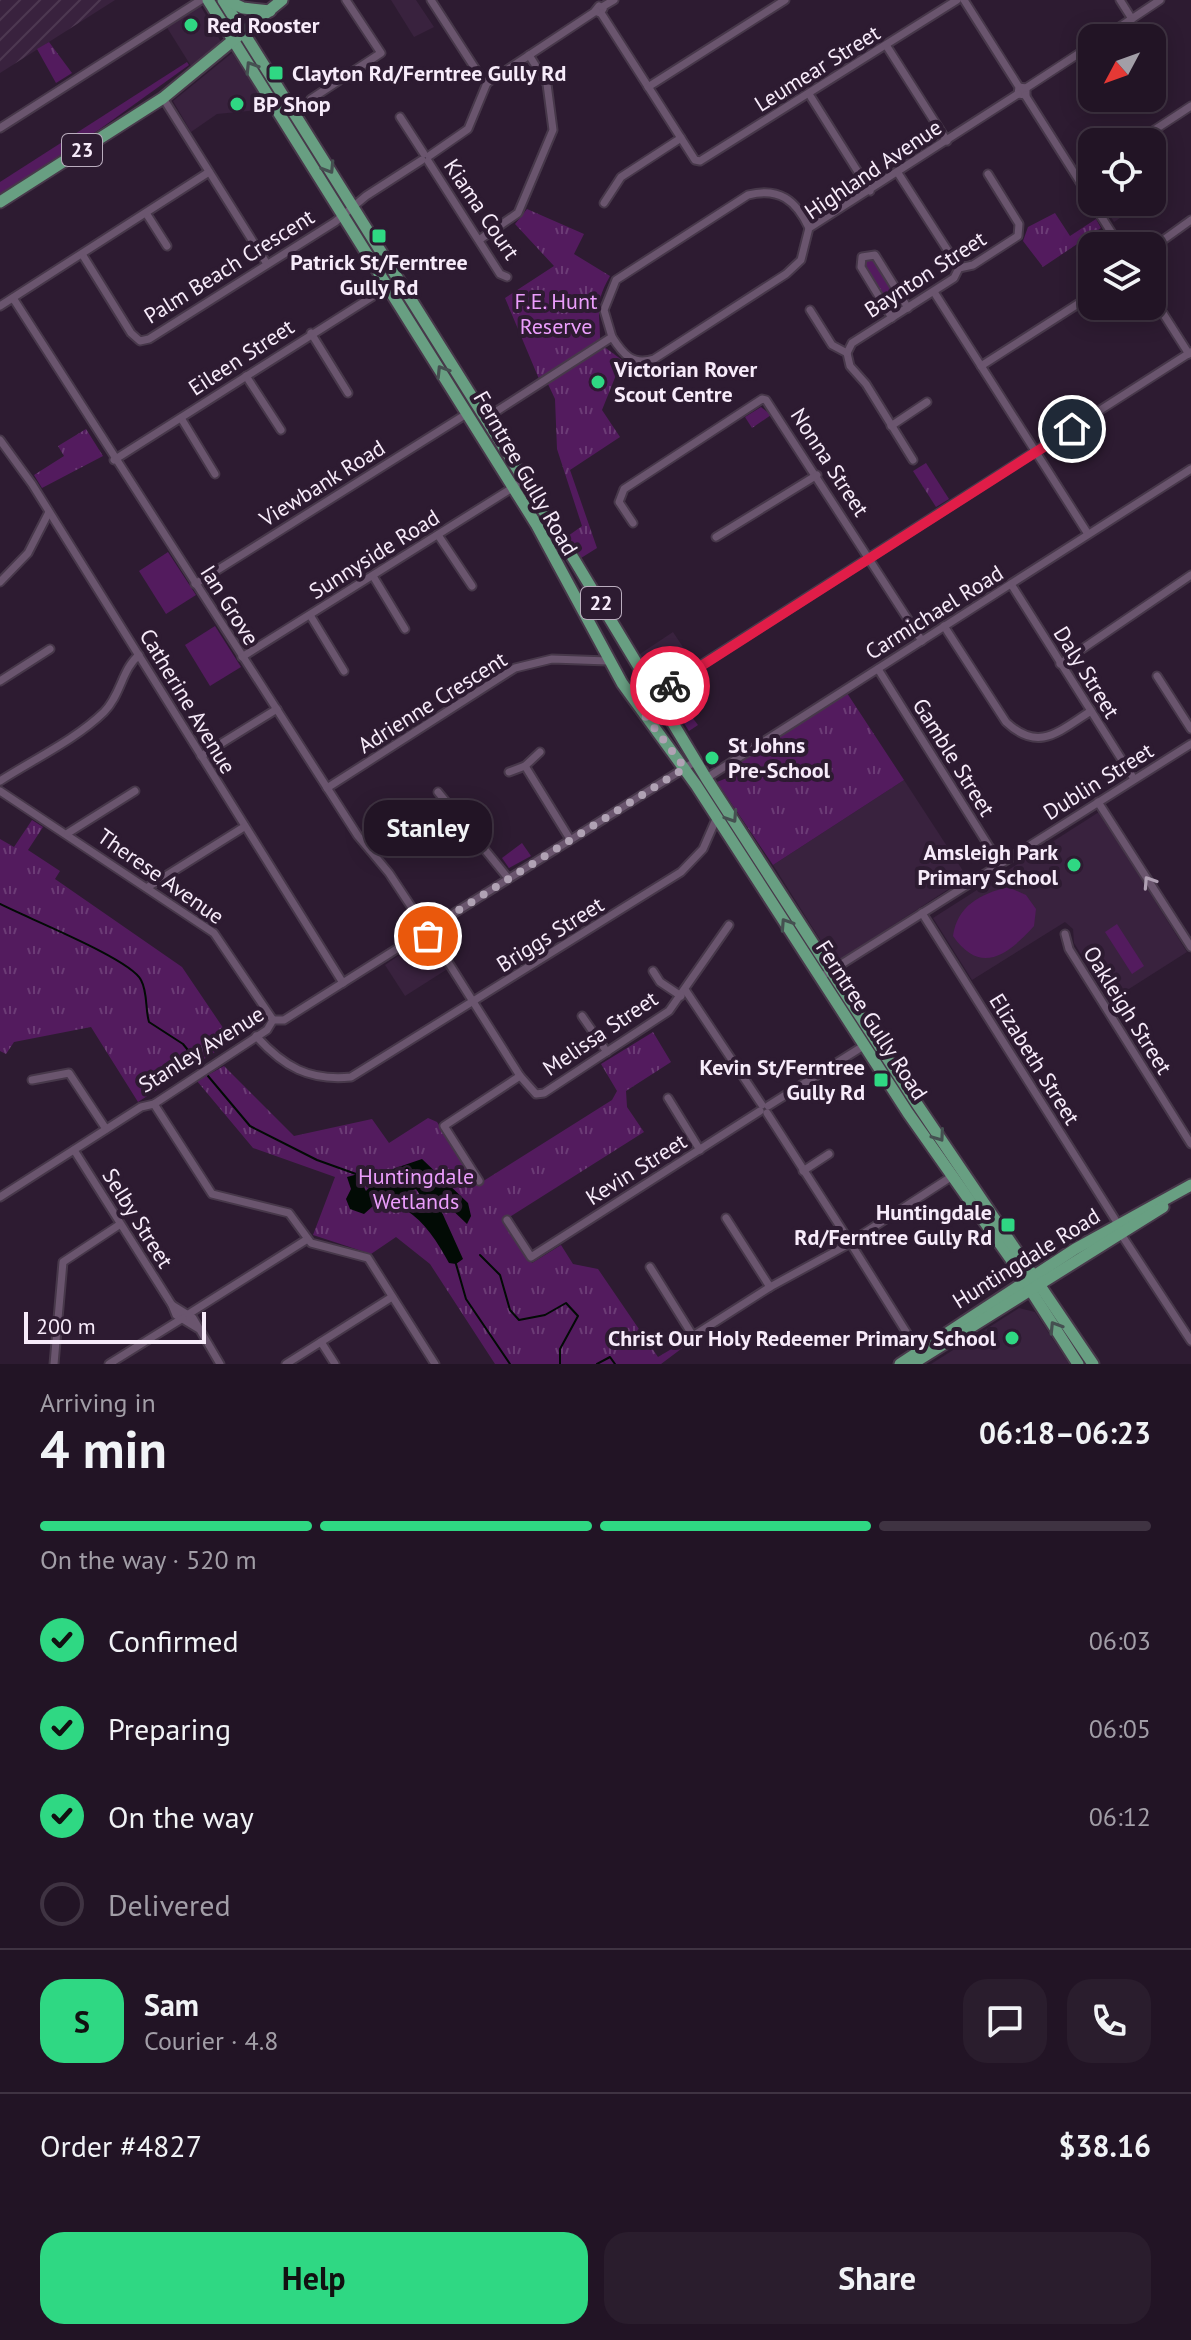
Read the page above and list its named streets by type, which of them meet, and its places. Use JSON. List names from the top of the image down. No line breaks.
{"streets":{"main road":["23","Ferntree Gully Road","22","Huntingdale Road"],"street":["Leumear Street","Highland Avenue","Kiama Court","Palm Beach Crescent","Baynton Street","Eileen Street","Nonna Street","Viewbank Road","Sunnyside Road","Ian Grove","Carmichael Road","Daly Street","Catherine Avenue","Adrienne Crescent","Gamble Street","Dublin Street","Therese Avenue","Briggs Street","Oakleigh Street","Melissa Street","Stanley Avenue","Elizabeth Street","Kevin Street","Selby Street"]},"crossings":[["23","Ferntree Gully Road"],["Kiama Court","Palm Beach Crescent"],["Palm Beach Crescent","Ferntree Gully Road"],["Eileen Street","Ferntree Gully Road"],["Eileen Street","Ian Grove"],["Nonna Street","Carmichael Road"],["Ferntree Gully Road","Viewbank Road"],["Ferntree Gully Road","Sunnyside Road"],["Ferntree Gully Road","Carmichael Road"],["Ferntree Gully Road","Adrienne Crescent"],["Ferntree Gully Road","Dublin Street"],["Ferntree Gully Road","Briggs Street"],["Ferntree Gully Road","Stanley Avenue"],["Ferntree Gully Road","Kevin Street"],["Ferntree Gully Road","Huntingdale Road"],["Viewbank Road","Ian Grove"],["Sunnyside Road","Ian Grove"],["Ian Grove","Adrienne Crescent"],["Ian Grove","Briggs Street"],["Ian Grove","Melissa Street"],["Ian Grove","Stanley Avenue"],["Carmichael Road","Daly Street"],["Carmichael Road","Gamble Street"],["Daly Street","Dublin Street"],["Catherine Avenue","Stanley Avenue"],["Gamble Street","Dublin Street"],["Dublin Street","Elizabeth Street"],["Therese Avenue","Stanley Avenue"],["Briggs Street","Stanley Avenue"],["Stanley Avenue","Selby Street"],["Elizabeth Street","Huntingdale Road"]],"parks":["F.E. Hunt Reserve","Huntingdale Wetlands"],"places":{"other":["Red Rooster","BP Shop","Victorian Rover Scout Centre","St Johns Pre-School","Amsleigh Park Primary School","Stanley","Christ Our Holy Redeemer Primary School"],"transit":["Clayton Rd/Ferntree Gully Rd","Patrick St/Ferntree Gully Rd","Kevin St/Ferntree Gully Rd","Huntingdale Rd/Ferntree Gully Rd"]},"scale_bar":"200 m","north":"bottom left","page":{"bubble":"Stanley","scale":"200 m","heading":["4 min","Arriving in","06:18–06:23"],"panel":["Sam","Courier · 4.8","Order #4827","$38.16"],"bar":"On the way · 520 m","list":[["Confirmed","06:03"],["Preparing","06:05"],["On the way","06:12"],"Delivered"],"round":"S","buttons":["Help","Share"]}}
